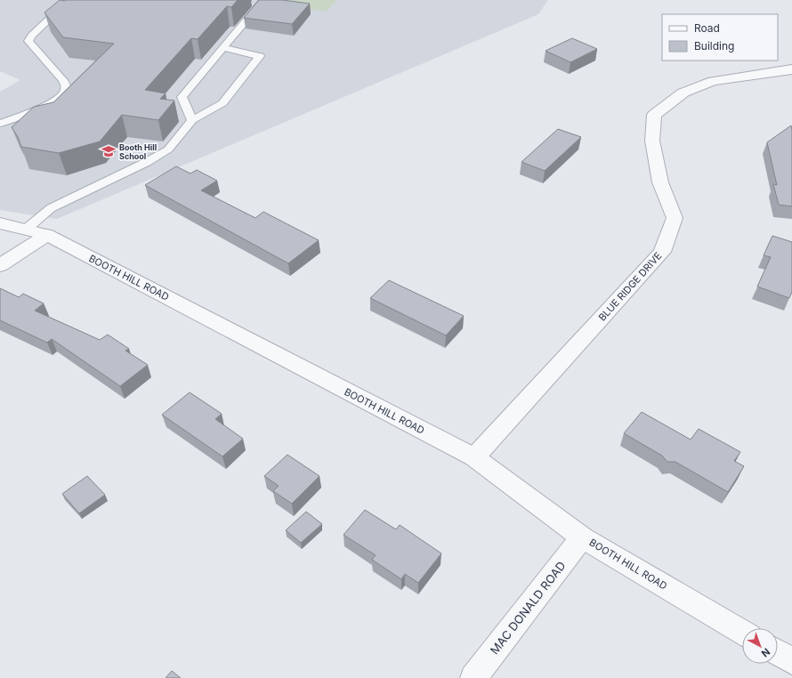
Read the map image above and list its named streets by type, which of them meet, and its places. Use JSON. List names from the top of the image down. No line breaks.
{"streets":{"street":["BOOTH HILL ROAD","BLUE RIDGE DRIVE","MAC DONALD ROAD"]},"crossings":[["BOOTH HILL ROAD","BLUE RIDGE DRIVE"],["BOOTH HILL ROAD","MAC DONALD ROAD"]],"places":{"school or university":["Booth Hill School"]},"legend":["Road","Building"],"north":"bottom right"}
